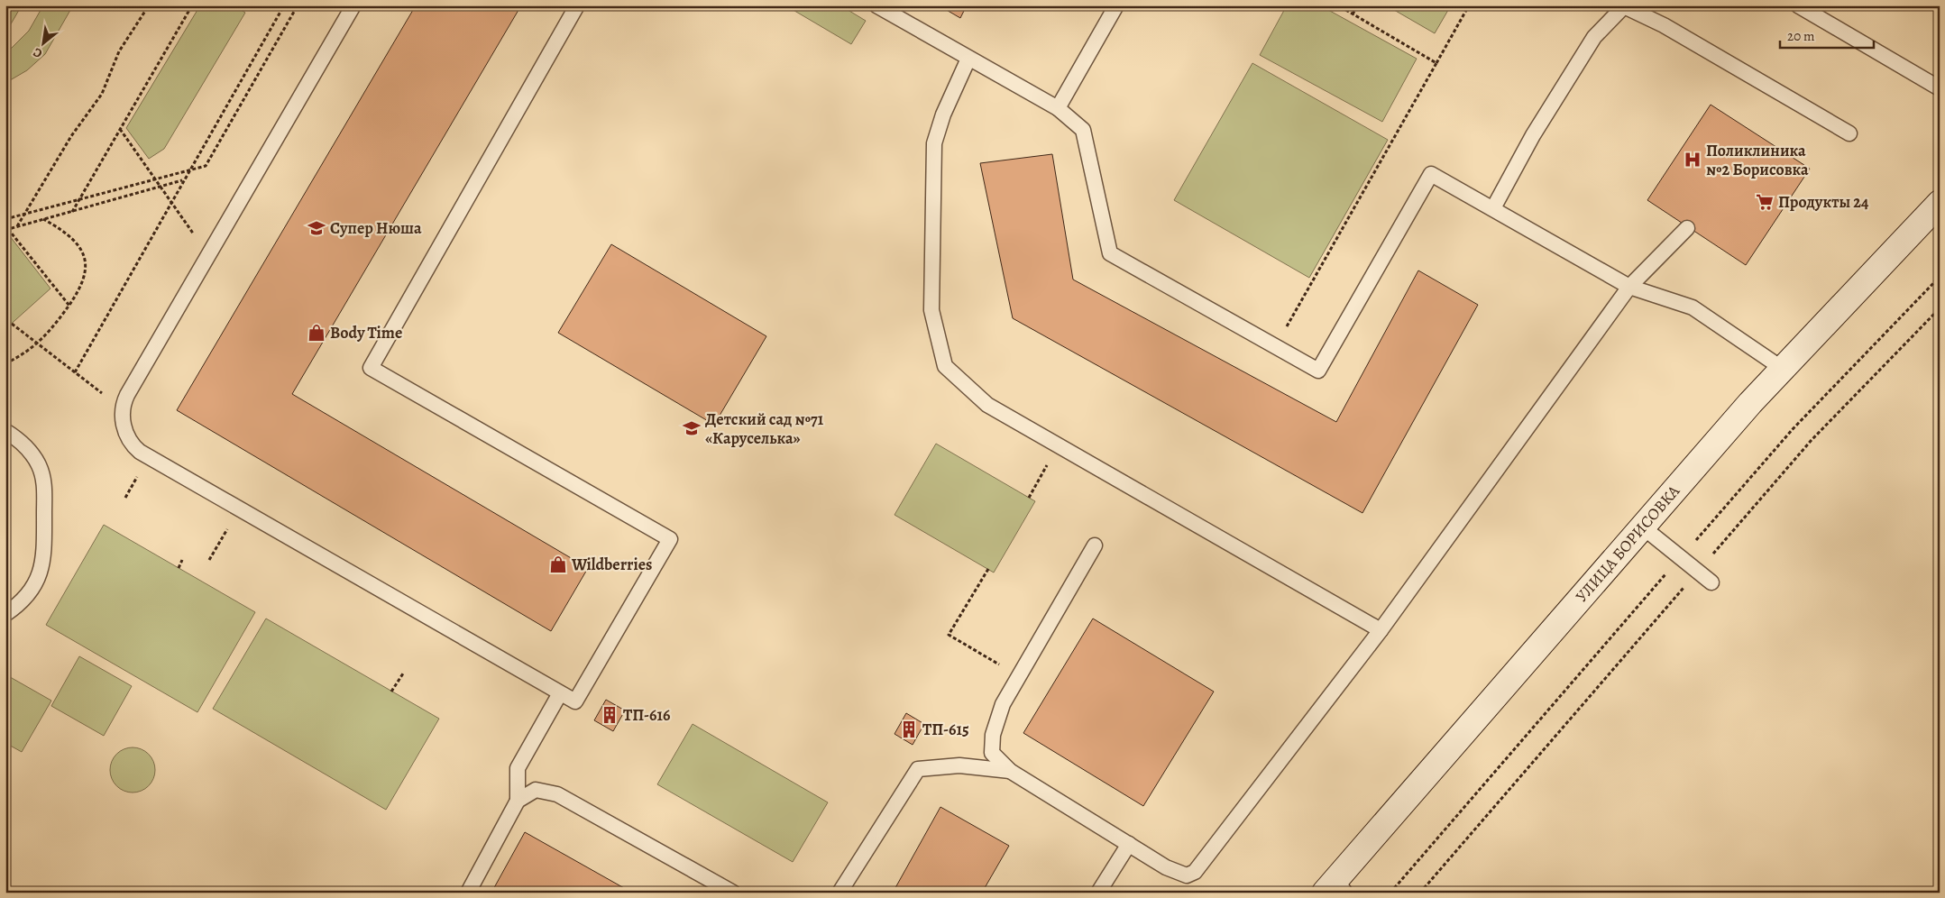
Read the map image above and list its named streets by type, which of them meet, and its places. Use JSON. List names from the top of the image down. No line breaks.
{"streets":{"street":["УЛИЦА БОРИСОВКА"]},"places":{"hospital":["Поликлиника №2 Борисовка"],"supermarket":["Продукты 24"],"school or university":["Супер Нюша","Детский сад №71 «Каруселька»"],"shop":["Body Time","Wildberries"],"building":["ТП-616","ТП-615"]},"scale_bar":"20 m","north":"bottom left"}
